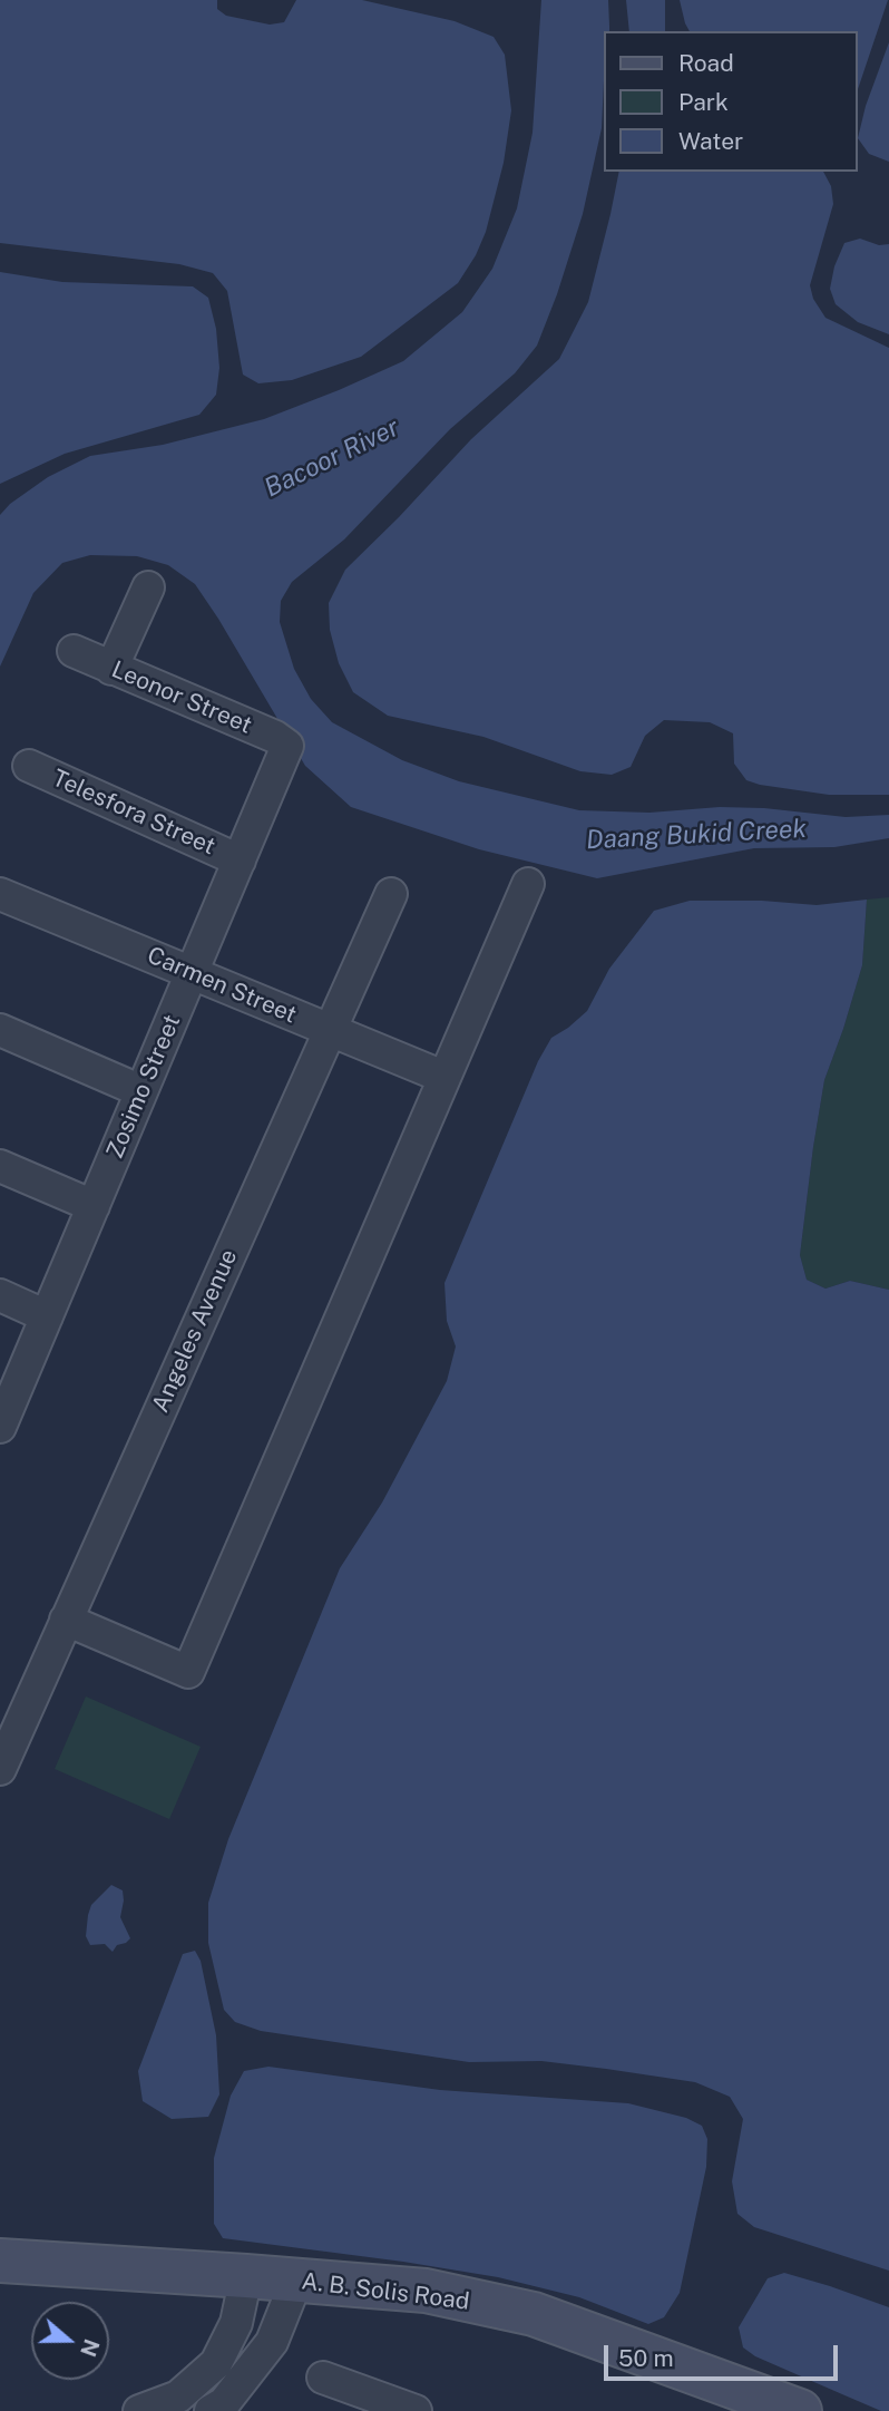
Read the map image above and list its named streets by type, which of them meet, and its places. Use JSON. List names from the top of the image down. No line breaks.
{"streets":{"street":["Leonor Street","Telesfora Street","Carmen Street","Zosimo Street","Angeles Avenue","A. B. Solis Road"]},"crossings":[["Leonor Street","Zosimo Street"],["Telesfora Street","Zosimo Street"],["Carmen Street","Zosimo Street"],["Carmen Street","Angeles Avenue"]],"water":["Bacoor River","Daang Bukid Creek"],"legend":["Road","Park","Water"],"scale_bar":"50 m","north":"right"}
